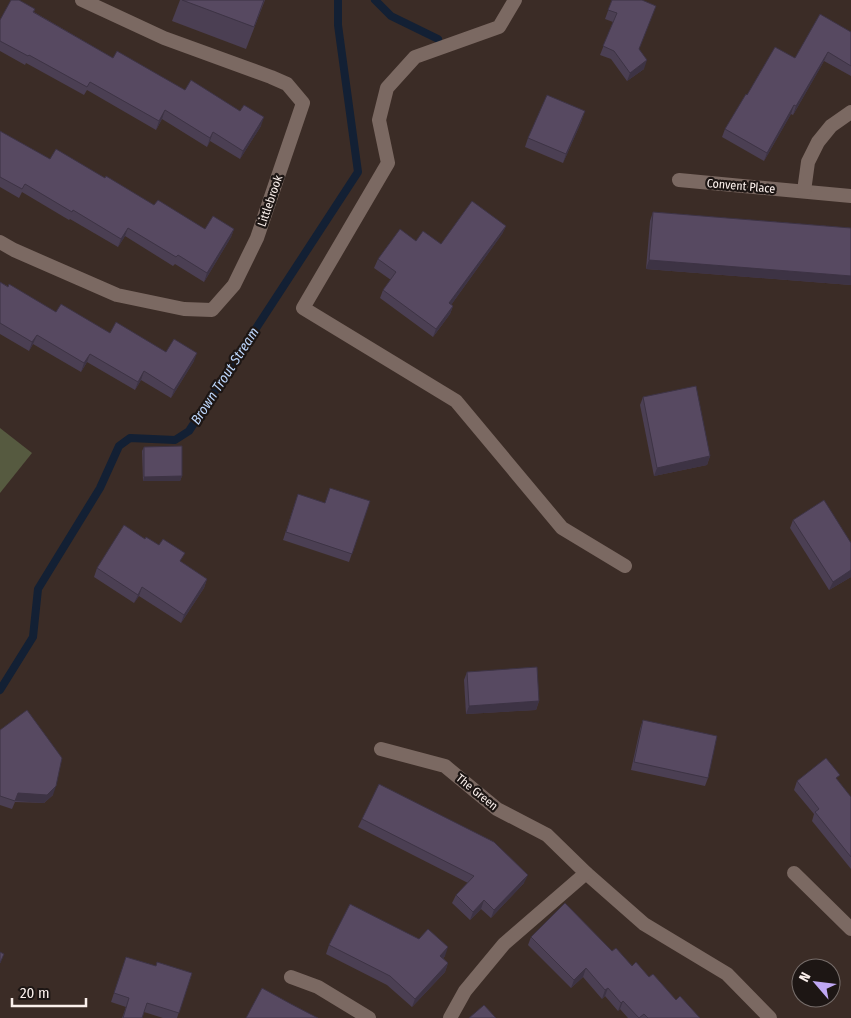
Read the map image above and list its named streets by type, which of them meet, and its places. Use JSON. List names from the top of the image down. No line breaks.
{"streets":{"street":["Convent Place","Littlebrook","The Green"]},"water":["Brown Trout Stream"],"scale_bar":"20 m","north":"top left"}
